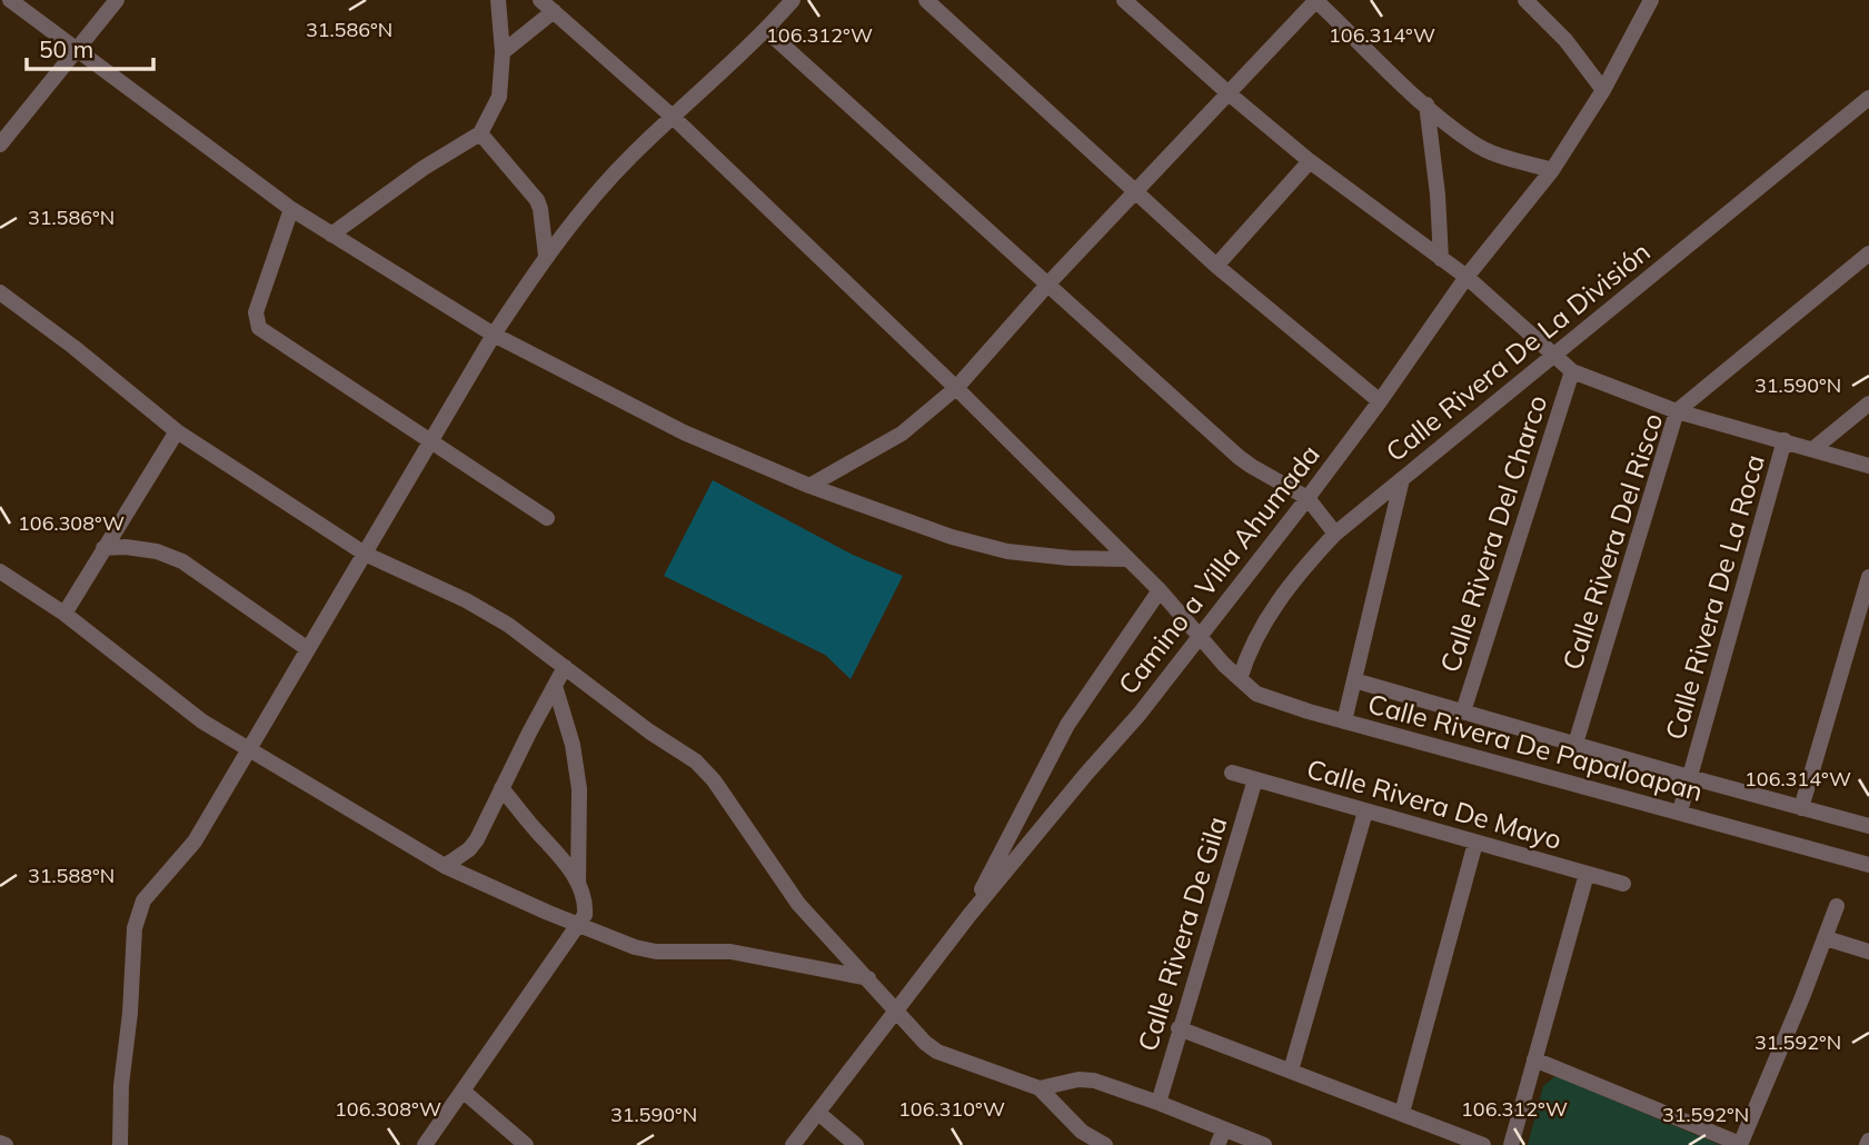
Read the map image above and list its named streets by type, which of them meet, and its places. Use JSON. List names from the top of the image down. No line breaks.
{"streets":{"street":["Calle Rivera De La División","Calle Rivera Del Charco","Calle Rivera Del Risco","Camino a Villa Ahumada","Calle Rivera De La Roca","Calle Rivera De Papaloapan","Calle Rivera De Mayo","Calle Rivera De Gila"]},"crossings":[["Calle Rivera De La División","Calle Rivera De Papaloapan"],["Camino a Villa Ahumada","Calle Rivera De Papaloapan"],["Calle Rivera De La Roca","Calle Rivera De Papaloapan"],["Calle Rivera De Mayo","Calle Rivera De Gila"]],"scale_bar":"50 m","coordinates":["31.586°N","106.312°W","106.314°W","31.590°N","106.308°W","31.588°N","31.592°N","106.310°W"]}
